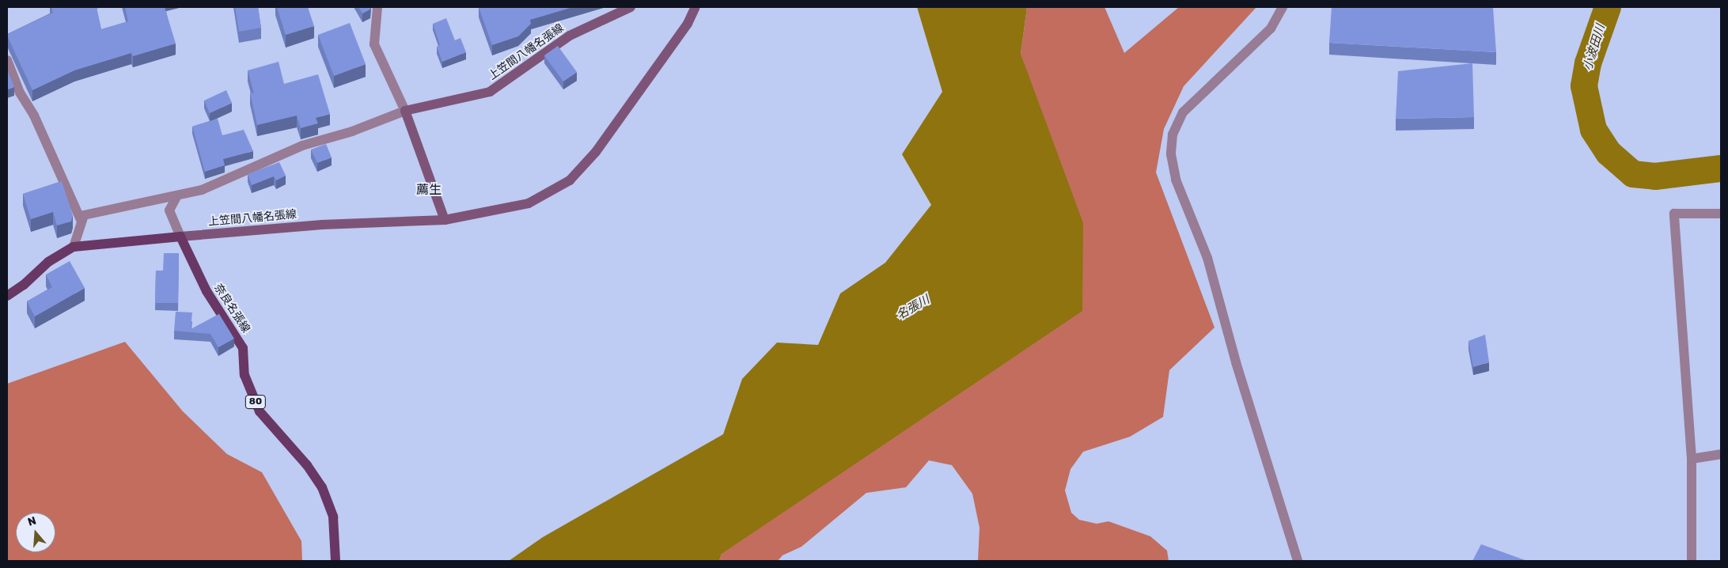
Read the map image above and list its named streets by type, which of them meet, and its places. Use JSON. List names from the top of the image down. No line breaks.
{"streets":{"main road":["上笠間八幡名張線","奈良名張線","80"]},"crossings":[["上笠間八幡名張線","奈良名張線"]],"districts":["薦生"],"water":["小波田川","名張川"],"north":"top"}
